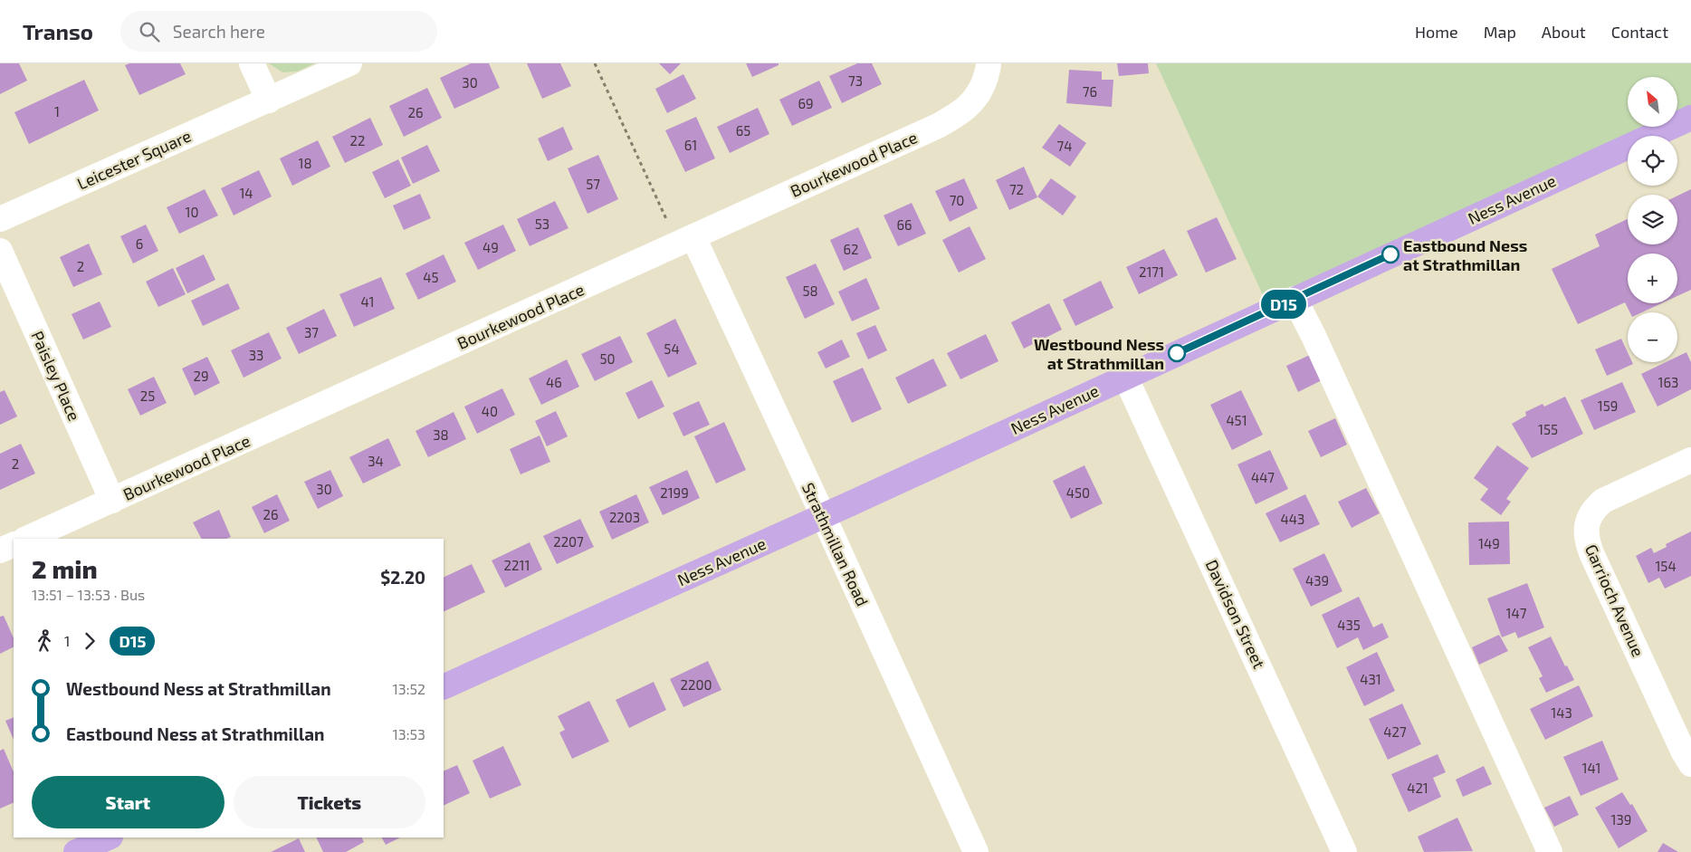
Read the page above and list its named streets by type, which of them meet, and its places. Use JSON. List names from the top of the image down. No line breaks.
{"streets":{"main road":["Ness Avenue"],"street":["Leicester Square","Bourkewood Place","Paisley Place","Strathmillan Road","Garrioch Avenue","Davidson Street"]},"crossings":[["Bourkewood Place","Paisley Place"],["Bourkewood Place","Strathmillan Road"],["Ness Avenue","Strathmillan Road"],["Ness Avenue","Davidson Street"]],"places":["Eastbound Ness at Strathmillan","Westbound Ness at Strathmillan"],"lines":["bus line D15"],"house_numbers":["73","30","76","69","1","26","65","22","61","74","18","57","72","14","70","10","53","66","6","49","62","2","2171","45","58","41","37","54","33","50","29","46","163","25","159","40","451","155","38","34","2","447","30","2199","450","26","2203","443","2207","149","2211","154","439","147","435","431","2200","143","427","141","421","139"],"north":"top left","page":{"header":"Transo","search":"Search here","nav":["Home","Map","About","Contact"],"on_map":"D15","map_buttons":["+","−"],"heading":["2 min","13:51 – 13:53 · Bus","$2.20"],"legs":["1","D15"],"list":[{"name":"Westbound Ness at Strathmillan","value":"13:52"},{"name":"Eastbound Ness at Strathmillan","value":"13:53"}],"buttons":["Start","Tickets"]}}
